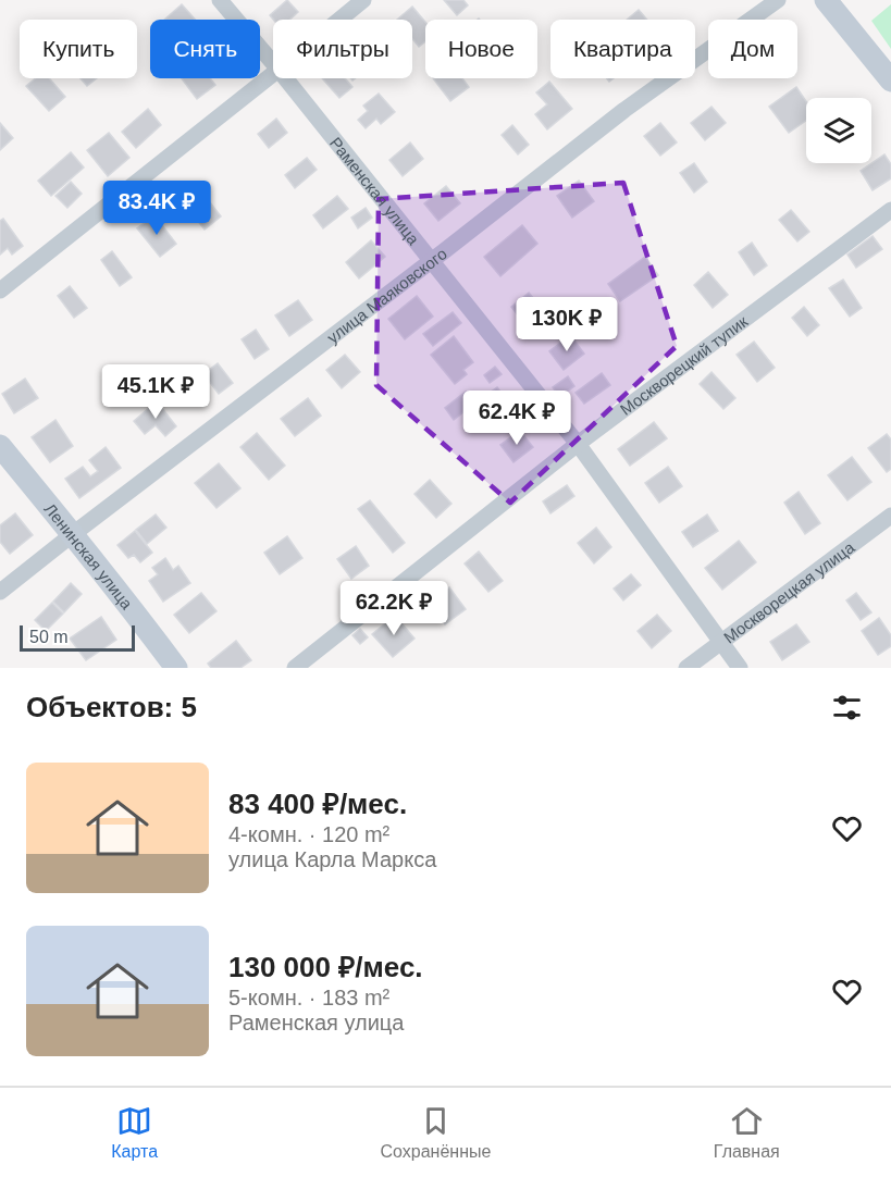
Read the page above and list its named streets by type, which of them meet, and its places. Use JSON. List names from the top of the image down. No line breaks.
{"streets":{"street":["Раменская улица","улица Маяковского","Москворецкий тупик","Ленинская улица","Москворецкая улица"]},"crossings":[["Раменская улица","улица Маяковского"],["Раменская улица","Москворецкий тупик"],["Раменская улица","Москворецкая улица"],["улица Маяковского","Ленинская улица"]],"scale_bar":"50 m","page":{"chip":["Купить","Снять","Фильтры","Новое","Квартира","Дом"],"price":["83.4K ₽","130K ₽","45.1K ₽","62.4K ₽","62.2K ₽"],"scale":"50 m","heading":"Объектов: 5","list":[{"name":"83 400 ₽/мес.","note":"4-комн. · 120 m² · улица Карла Маркса"},{"name":"130 000 ₽/мес.","note":"5-комн. · 183 m² · Раменская улица"}],"tabs":["Карта","Сохранённые","Главная"]}}
